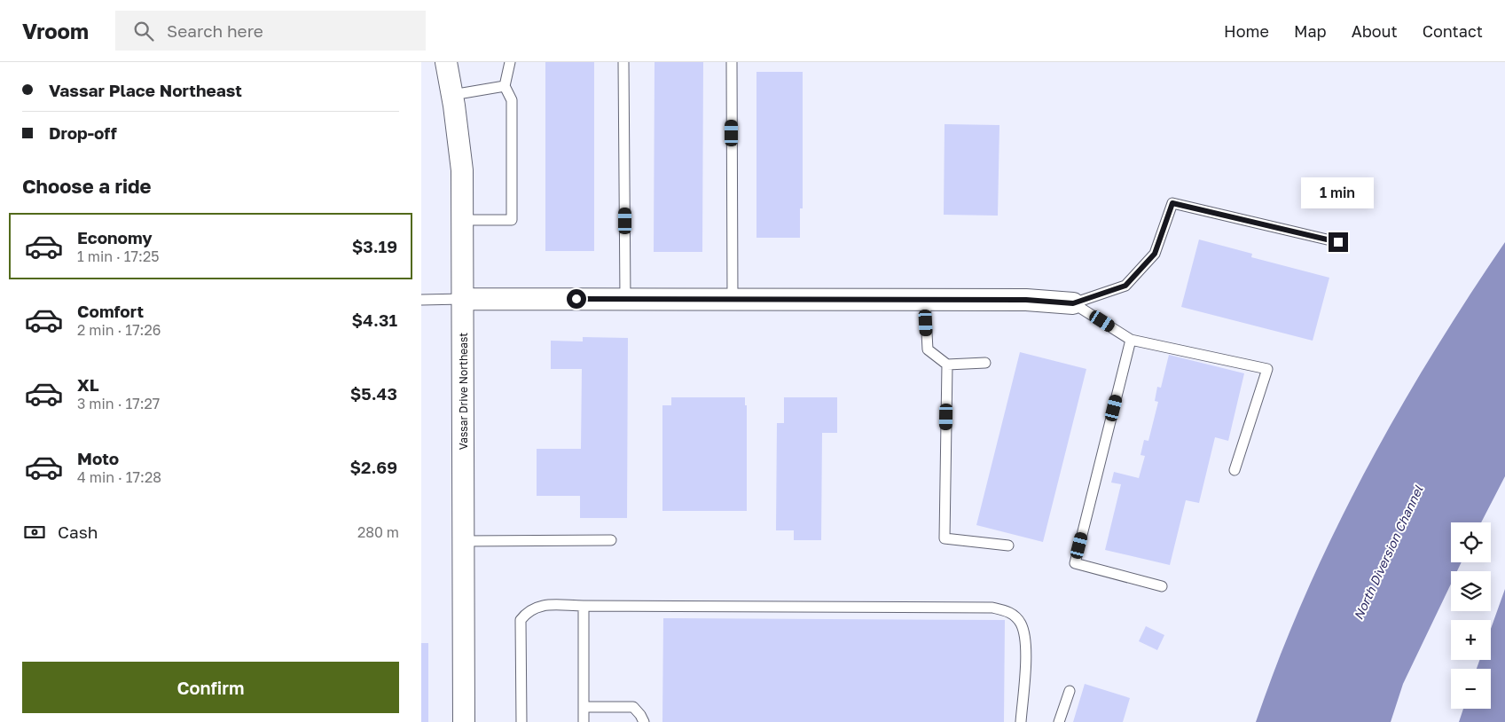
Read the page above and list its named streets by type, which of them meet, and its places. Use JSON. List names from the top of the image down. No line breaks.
{"streets":{"street":["Vassar Drive Northeast"]},"water":["North Diversion Channel"],"page":{"header":"Vroom","search":"Search here","nav":["Home","Map","About","Contact"],"banner":["Vassar Place Northeast","Drop-off"],"heading":"Choose a ride","bubble":"1 min","list":[{"name":"Economy","note":"1 min · 17:25","value":"$3.19"},{"name":"Comfort","note":"2 min · 17:26","value":"$4.31"},{"name":"XL","note":"3 min · 17:27","value":"$5.43"},{"name":"Moto","note":"4 min · 17:28","value":"$2.69"}],"pay":["Cash","280 m"],"map_buttons":["+","−"],"buttons":"Confirm"}}
